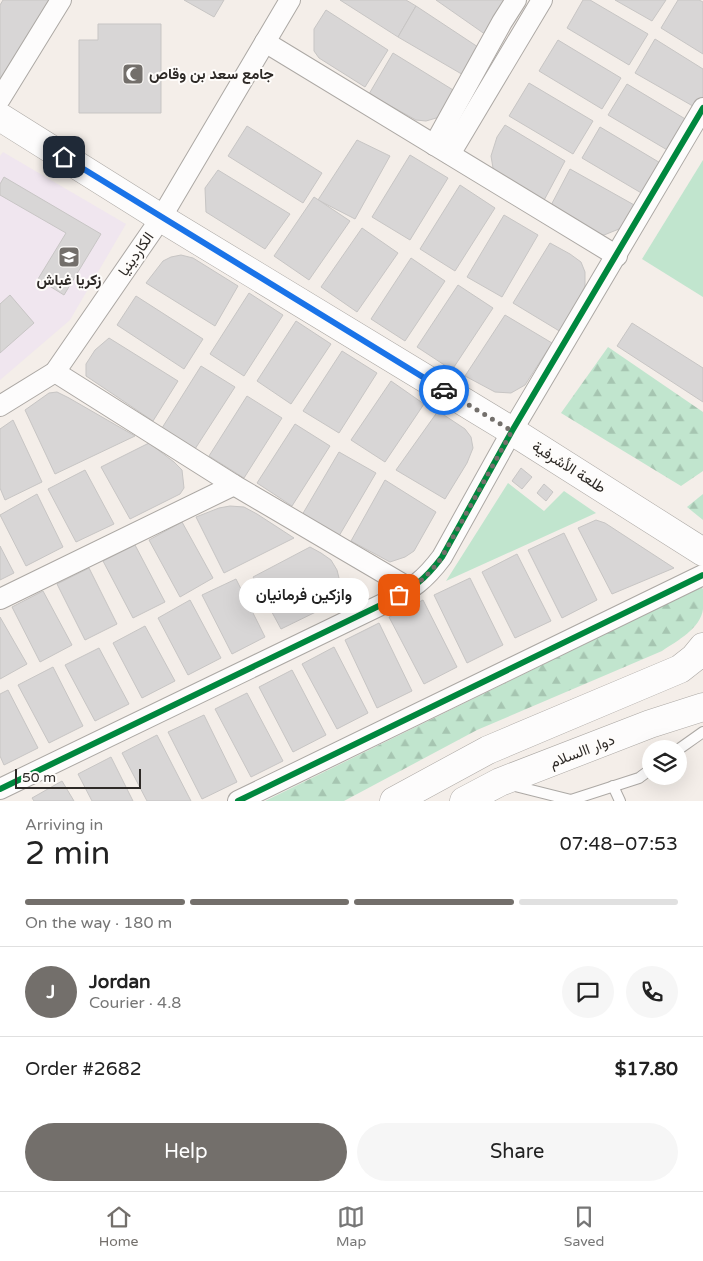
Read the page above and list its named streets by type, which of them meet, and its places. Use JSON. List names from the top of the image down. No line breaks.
{"streets":{"main road":["طلعة الأشرفية","دوار االسلام"],"street":["الكاردينيا"]},"crossings":[["الكاردينيا","طلعة الأشرفية"]],"places":{"mosque":["جامع سعد بن وقاص"],"school or university":["زكريا غباش"],"other":["وازكين فرمانيان"]},"scale_bar":"50 m","page":{"bubble":"وازكين فرمانيان","scale":"50 m","heading":["2 min","Arriving in","07:48–07:53"],"panel":["Jordan","Courier · 4.8","Order #2682","$17.80"],"bar":"On the way · 180 m","round":"J","buttons":["Help","Share"],"tabs":["Home","Map","Saved"]}}
